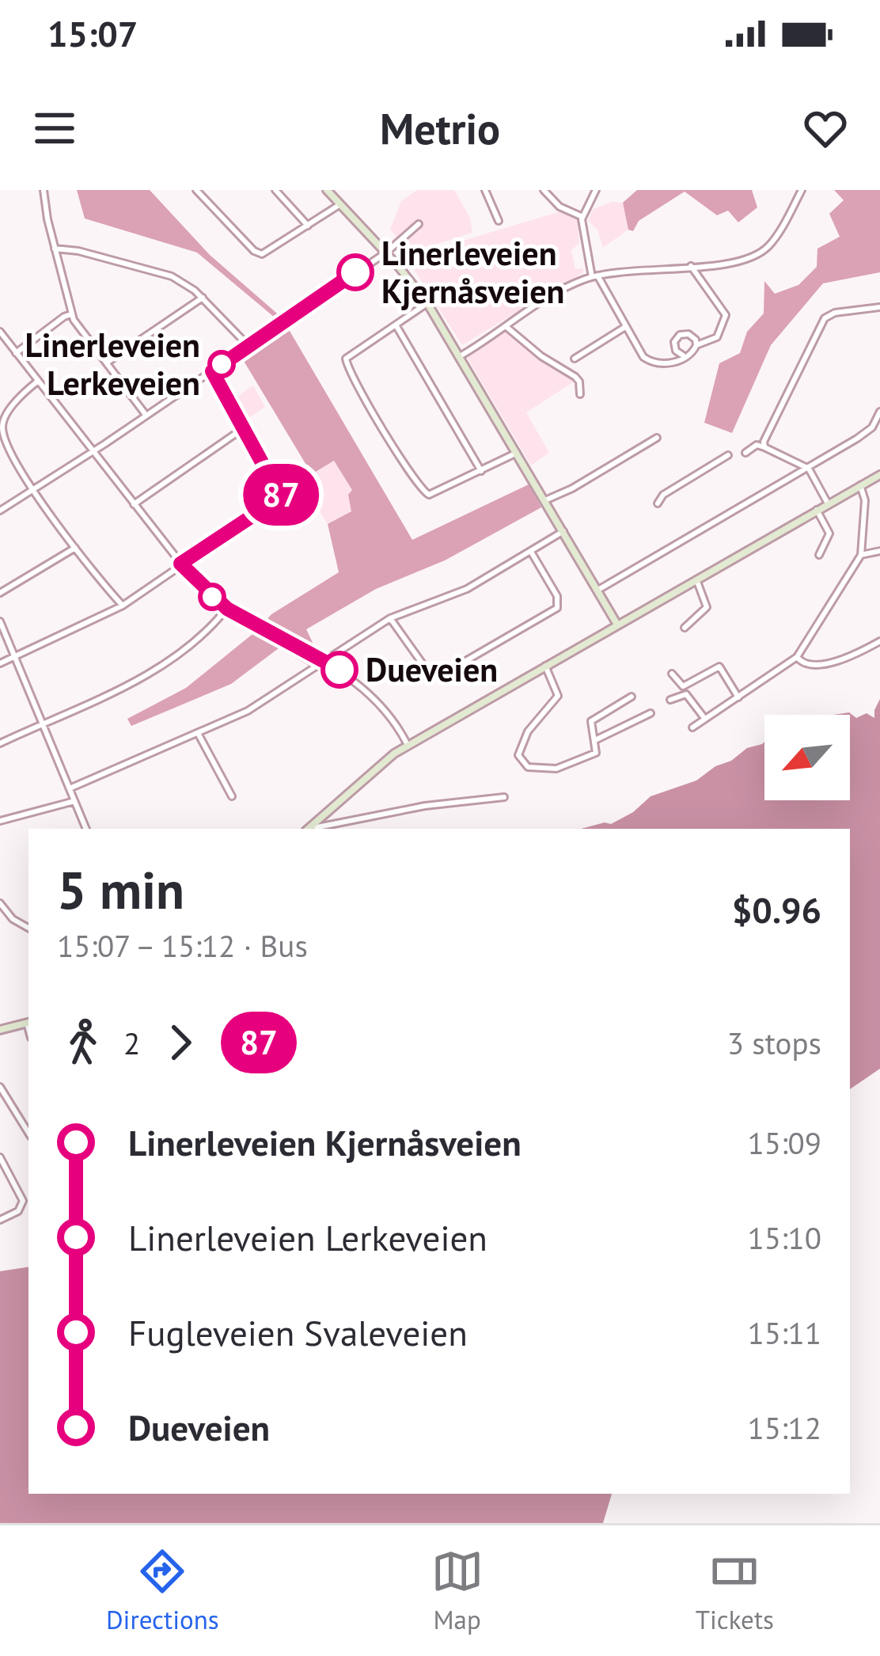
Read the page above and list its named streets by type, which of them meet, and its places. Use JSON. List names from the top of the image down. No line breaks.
{"places":["Linerleveien Kjernåsveien","Linerleveien Lerkeveien","Dueveien"],"lines":["bus line 87"],"north":"bottom left","page":{"status":"15:07","header":"Metrio","on_map":"87","heading":["5 min","15:07 – 15:12 · Bus","$0.96"],"legs":["2","87","3 stops"],"list":[{"name":"Linerleveien Kjernåsveien","value":"15:09"},{"name":"Linerleveien Lerkeveien","value":"15:10"},{"name":"Fugleveien Svaleveien","value":"15:11"},{"name":"Dueveien","value":"15:12"}],"tabs":["Directions","Map","Tickets"]}}
